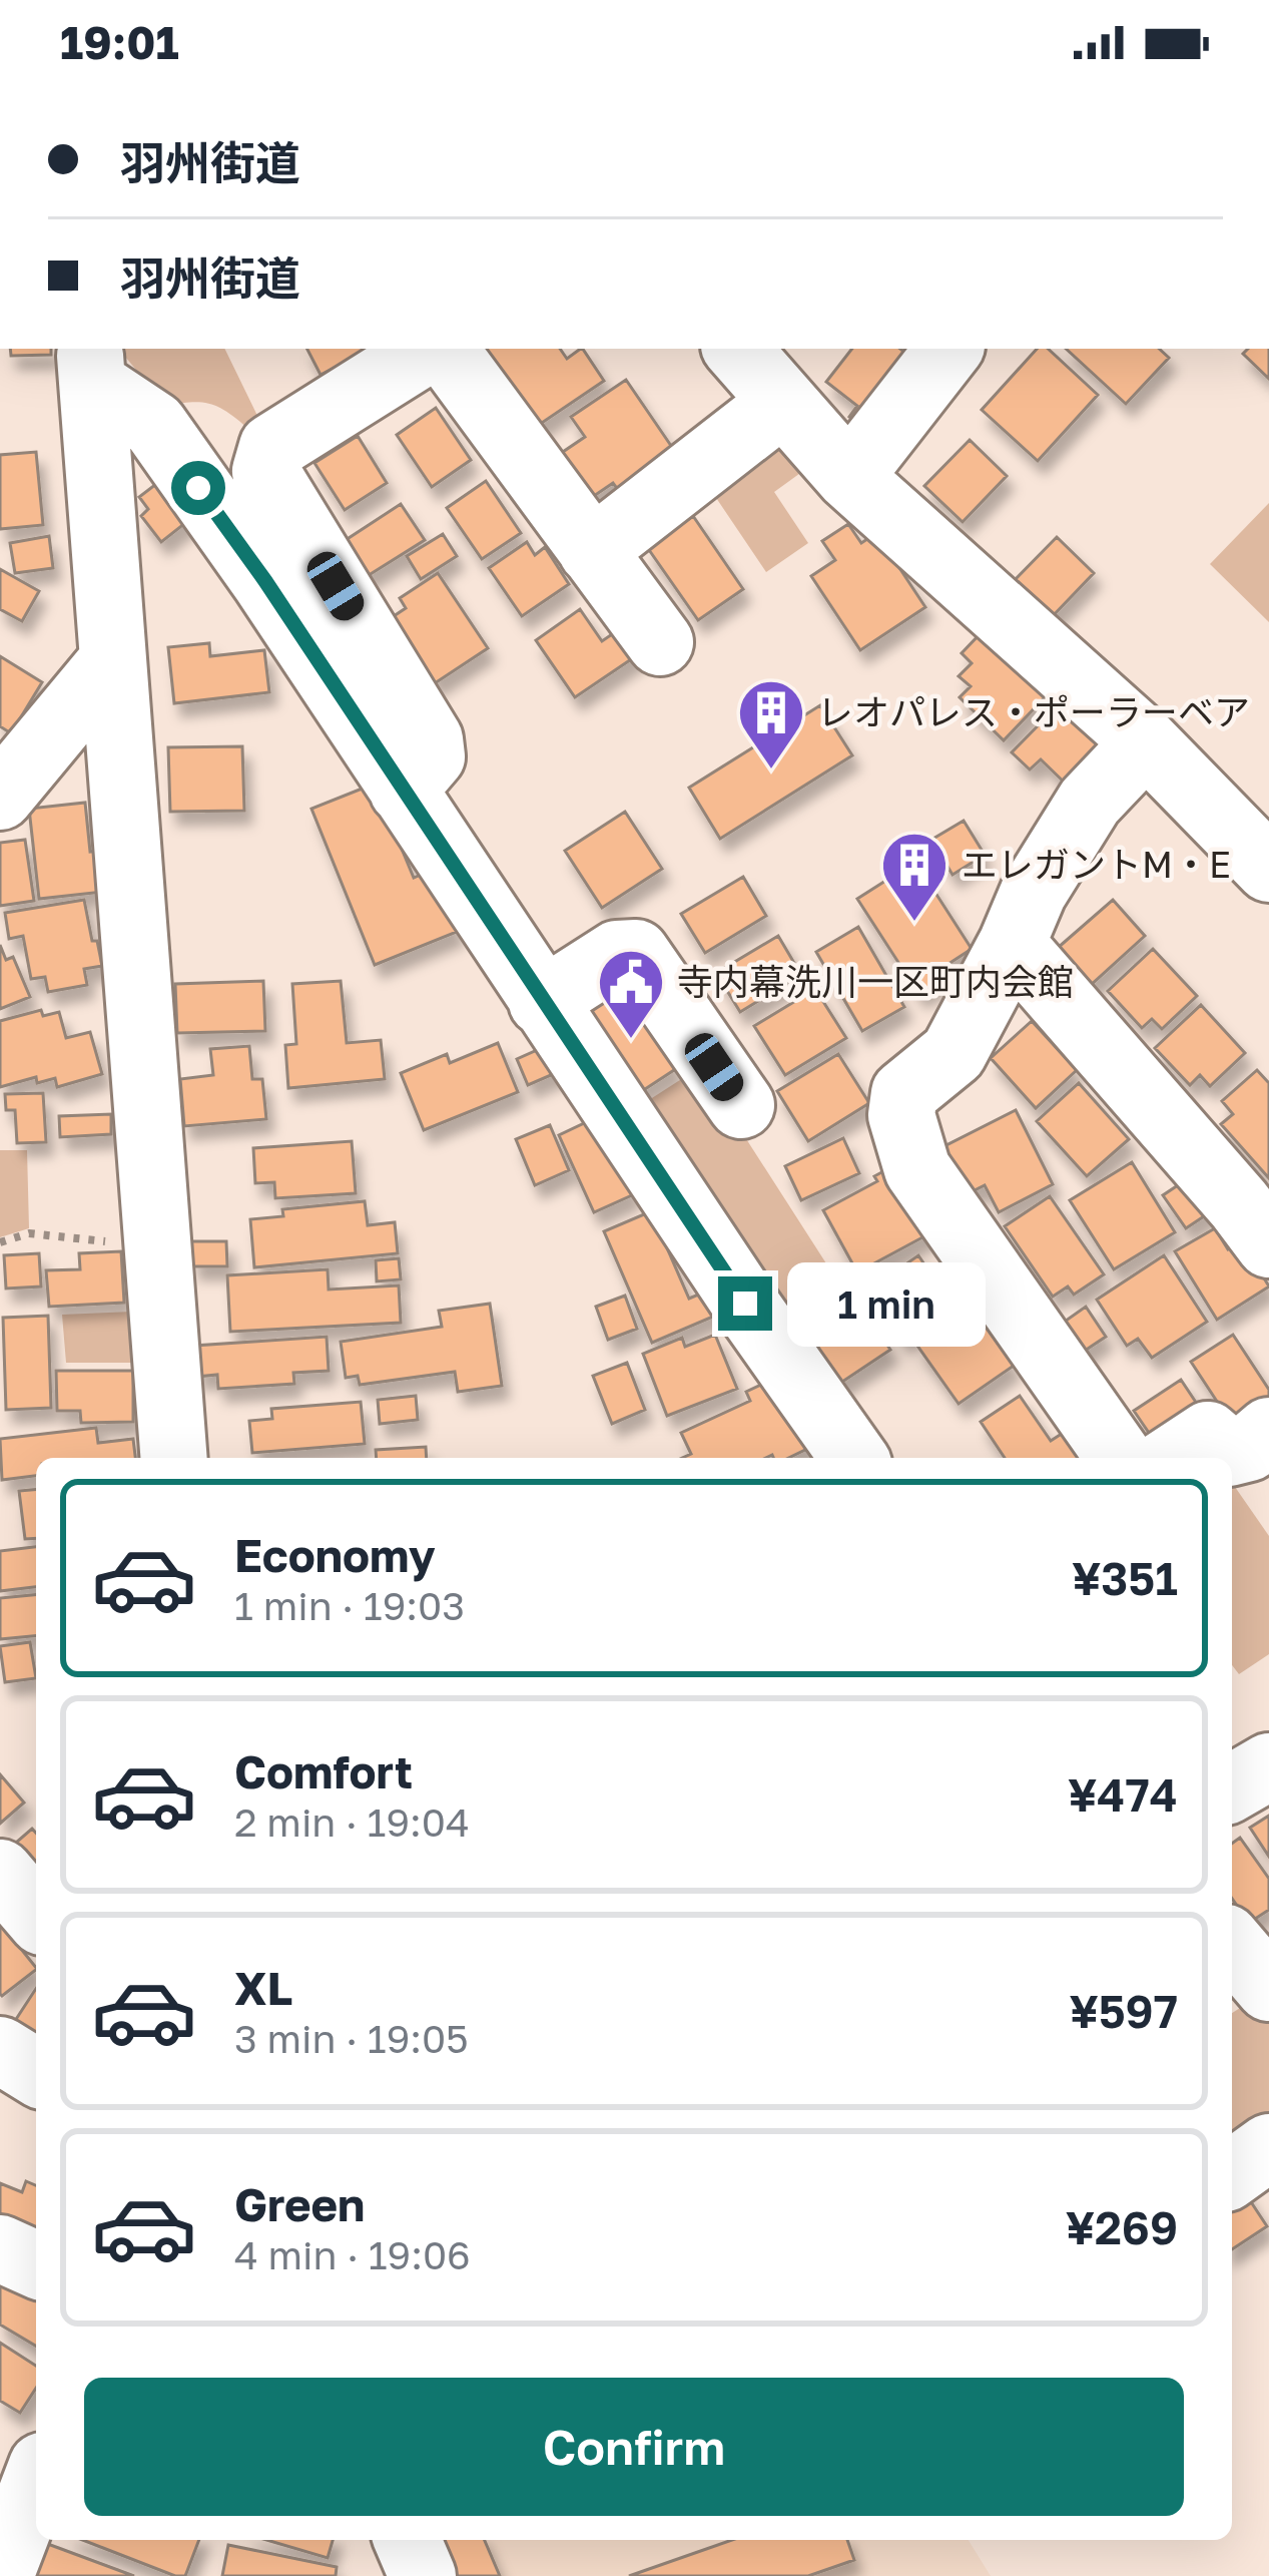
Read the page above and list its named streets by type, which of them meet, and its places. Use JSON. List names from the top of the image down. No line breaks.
{"places":{"building":["レオパレス・ポーラーベア","エレガントM・E"],"public building":["寺内幕洗川一区町内会館"]},"page":{"status":"19:01","banner":["羽州街道","羽州街道"],"bubble":"1 min","list":[{"name":"Economy","note":"1 min · 19:03","value":"¥351"},{"name":"Comfort","note":"2 min · 19:04","value":"¥474"},{"name":"XL","note":"3 min · 19:05","value":"¥597"},{"name":"Green","note":"4 min · 19:06","value":"¥269"}],"buttons":"Confirm"}}
